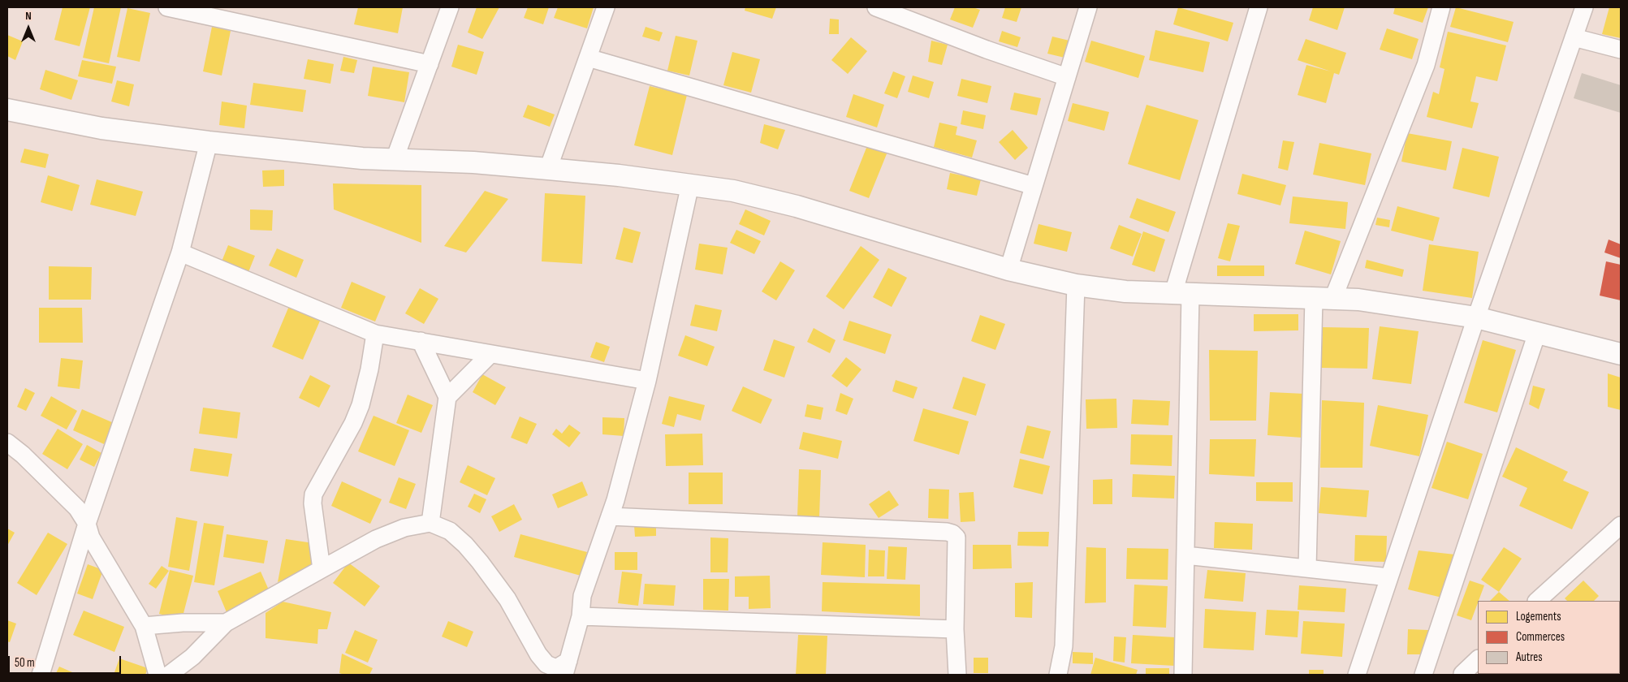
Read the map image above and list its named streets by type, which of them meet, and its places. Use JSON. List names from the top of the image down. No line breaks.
{"legend":["Logements","Commerces","Autres"],"scale_bar":"50 m","north":"top"}
